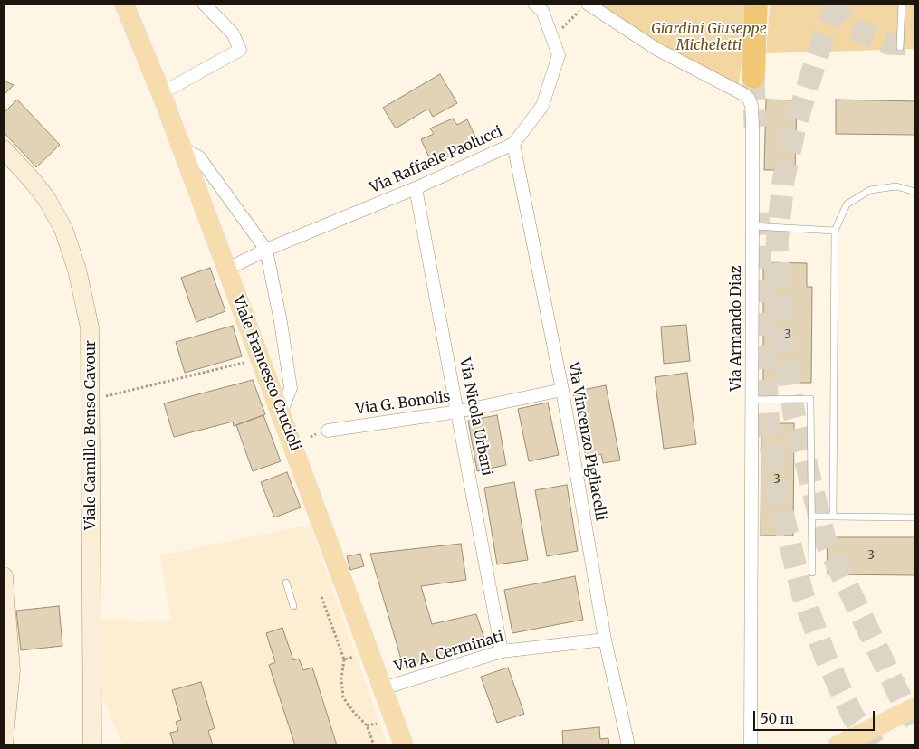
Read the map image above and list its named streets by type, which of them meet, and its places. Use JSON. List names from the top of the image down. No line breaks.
{"streets":{"main road":["Viale Francesco Crucioli"],"street":["Via Raffaele Paolucci","Via Armando Diaz","Via G. Bonolis","Via Nicola Urbani","Viale Camillo Benso Cavour","Via Vincenzo Pigliacelli","Via A. Cerminati"]},"crossings":[["Via Raffaele Paolucci","Viale Francesco Crucioli"],["Via Raffaele Paolucci","Via Nicola Urbani"],["Via Raffaele Paolucci","Via Vincenzo Pigliacelli"],["Viale Francesco Crucioli","Via A. Cerminati"],["Via G. Bonolis","Via Nicola Urbani"],["Via G. Bonolis","Via Vincenzo Pigliacelli"],["Via Nicola Urbani","Via A. Cerminati"],["Via Vincenzo Pigliacelli","Via A. Cerminati"]],"parks":["Giardini Giuseppe Micheletti"],"house_numbers":["3","3","3"],"scale_bar":"50 m"}
